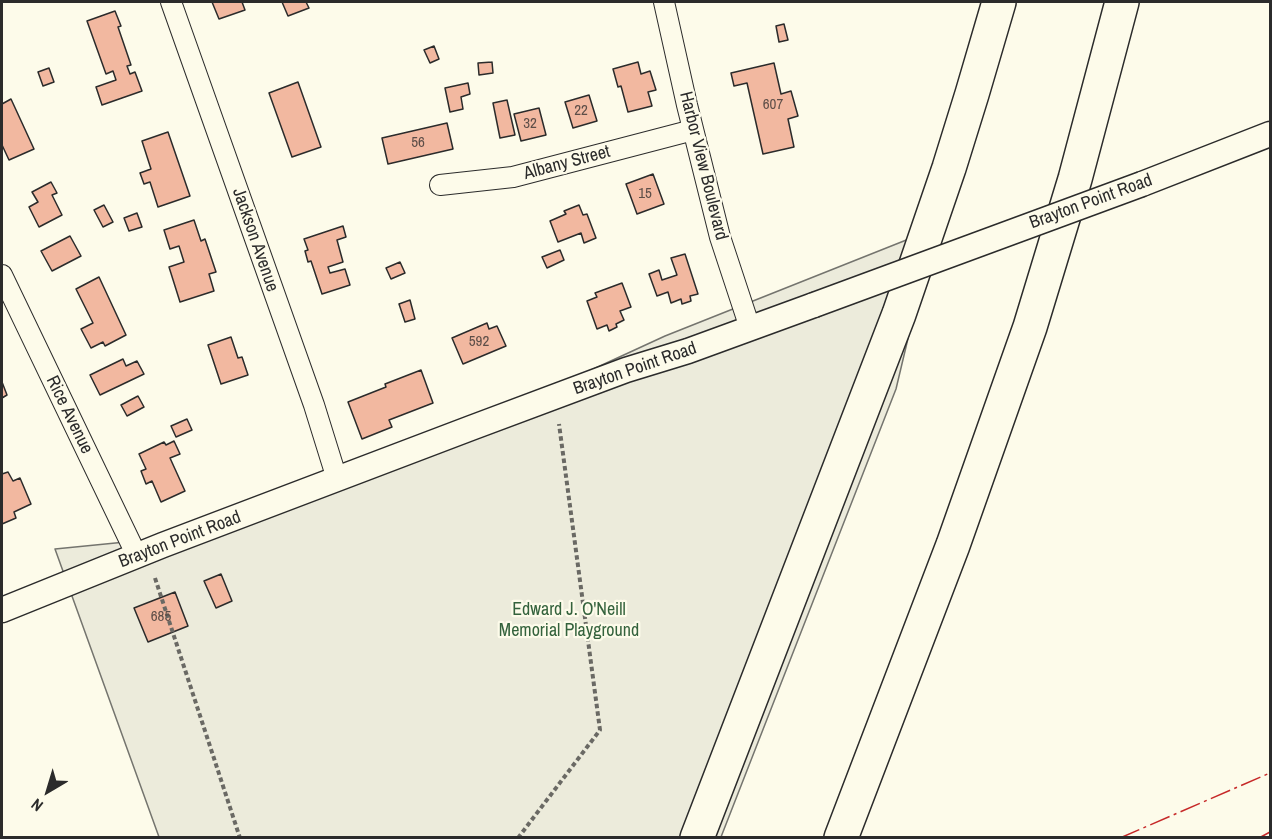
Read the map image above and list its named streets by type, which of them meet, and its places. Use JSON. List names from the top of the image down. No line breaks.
{"streets":{"street":["Albany Street","Harbor View Boulevard","Brayton Point Road","Jackson Avenue","Rice Avenue"]},"crossings":[["Albany Street","Harbor View Boulevard"],["Harbor View Boulevard","Brayton Point Road"],["Brayton Point Road","Jackson Avenue"],["Brayton Point Road","Rice Avenue"]],"parks":["Edward J. O'Neill Memorial Playground"],"house_numbers":["607","22","32","56","15","592","685"],"north":"bottom left"}
